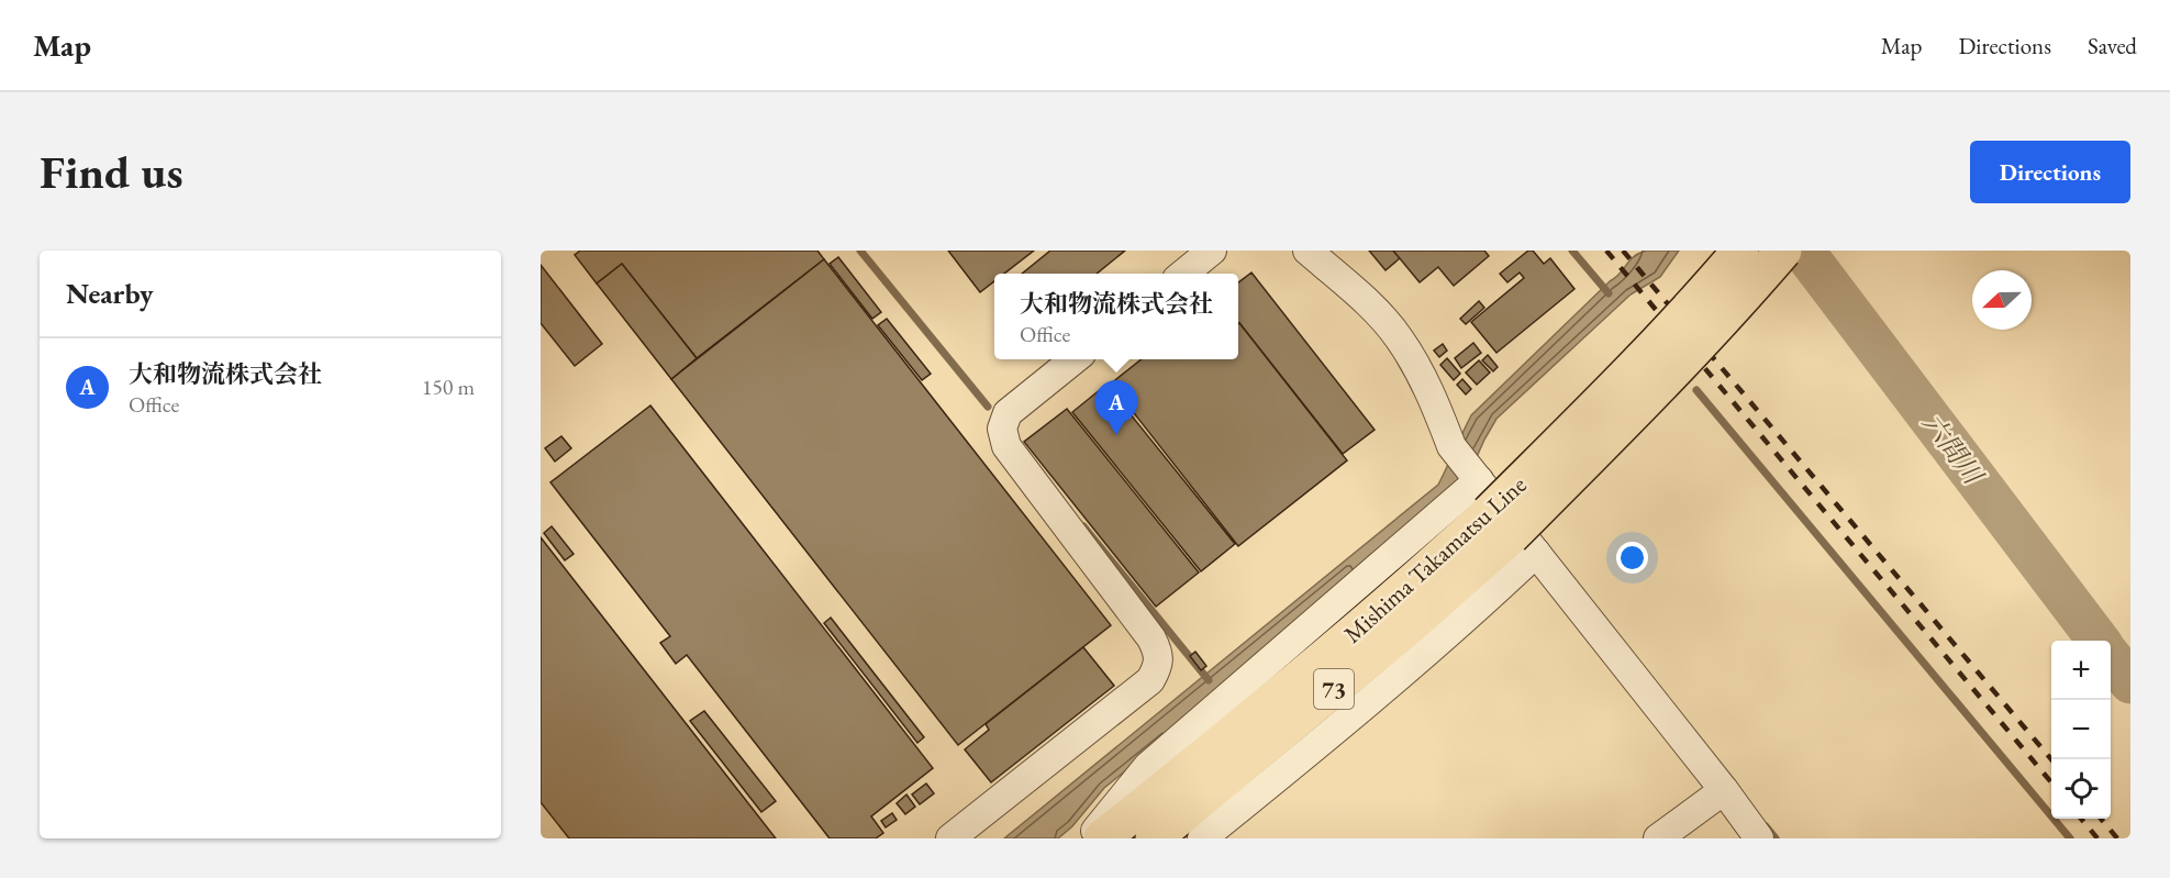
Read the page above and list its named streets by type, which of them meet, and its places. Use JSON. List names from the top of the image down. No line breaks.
{"streets":{"main road":["Mishima Takamatsu Line","73"]},"water":["六間川"],"north":"left","page":{"header":"Map","nav":["Map","Directions","Saved"],"buttons":"Directions","title":"Find us","heading":"Nearby","popup":["大和物流株式会社","Office"],"list":[{"mark":"A","name":"大和物流株式会社","note":"Office","value":"150 m"}],"pins":"A","map_buttons":["+","−"]}}
